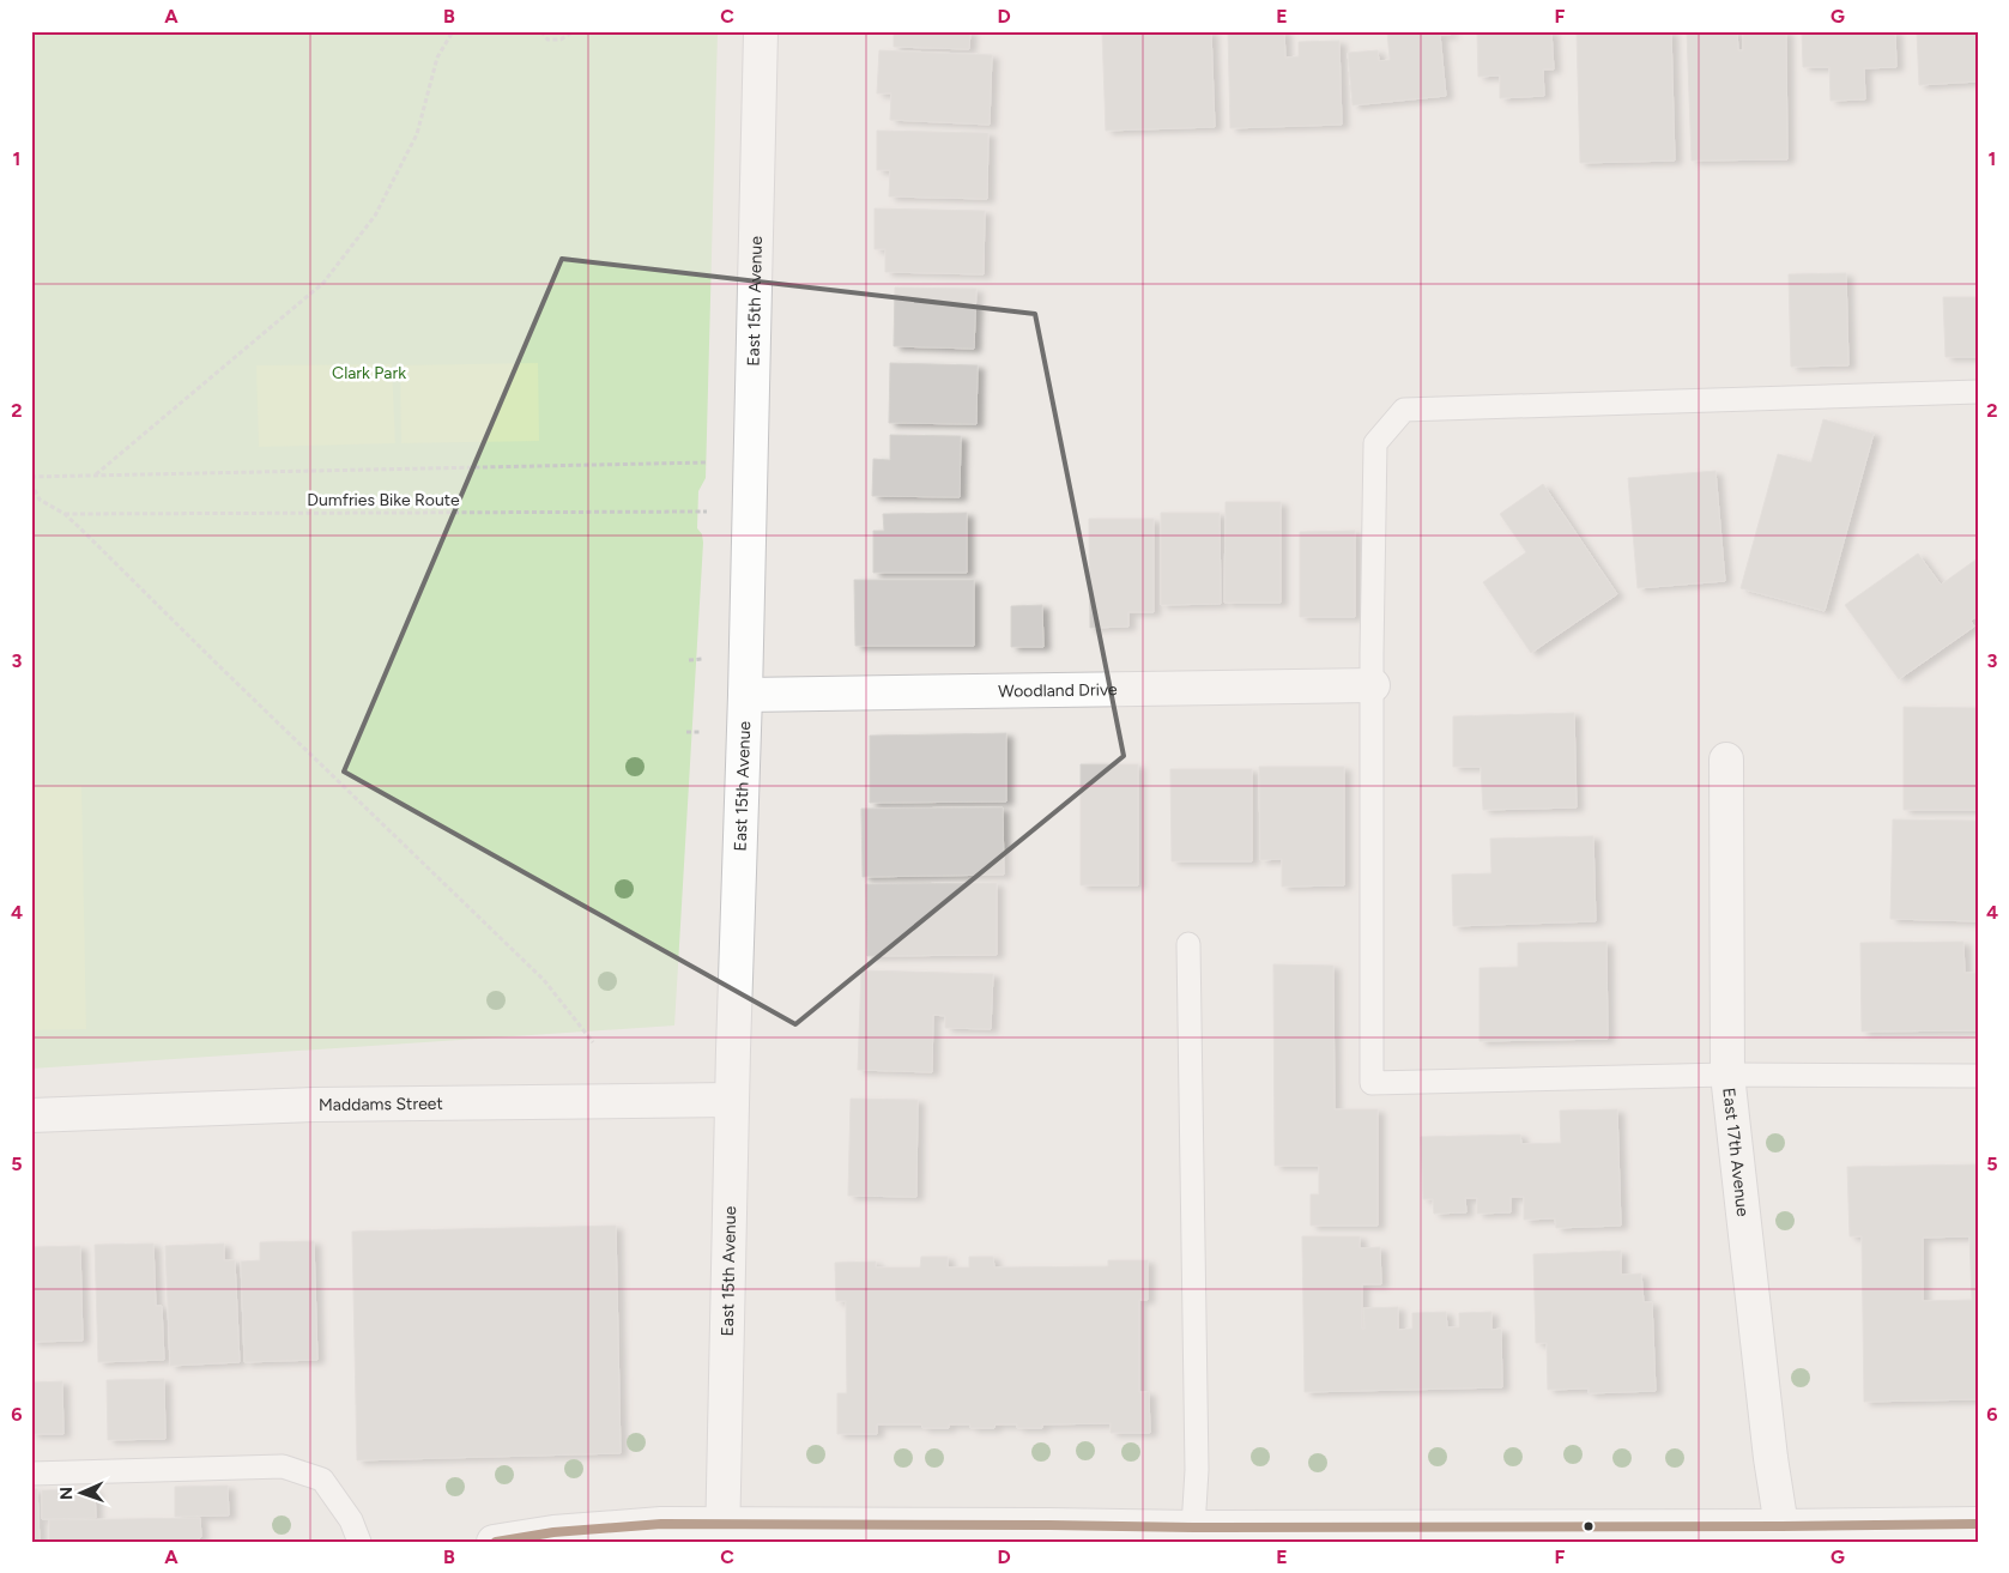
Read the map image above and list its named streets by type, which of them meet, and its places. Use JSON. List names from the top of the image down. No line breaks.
{"streets":{"street":["East 15th Avenue","Woodland Drive","Maddams Street","East 17th Avenue"],"path":["Dumfries Bike Route"]},"crossings":[["East 15th Avenue","Dumfries Bike Route"],["East 15th Avenue","Woodland Drive"],["East 15th Avenue","Maddams Street"]],"parks":["Clark Park"],"north":"left","grid":{"columns":["A","B","C","D","E","F","G"],"rows":["1","2","3","4","5","6"]}}
